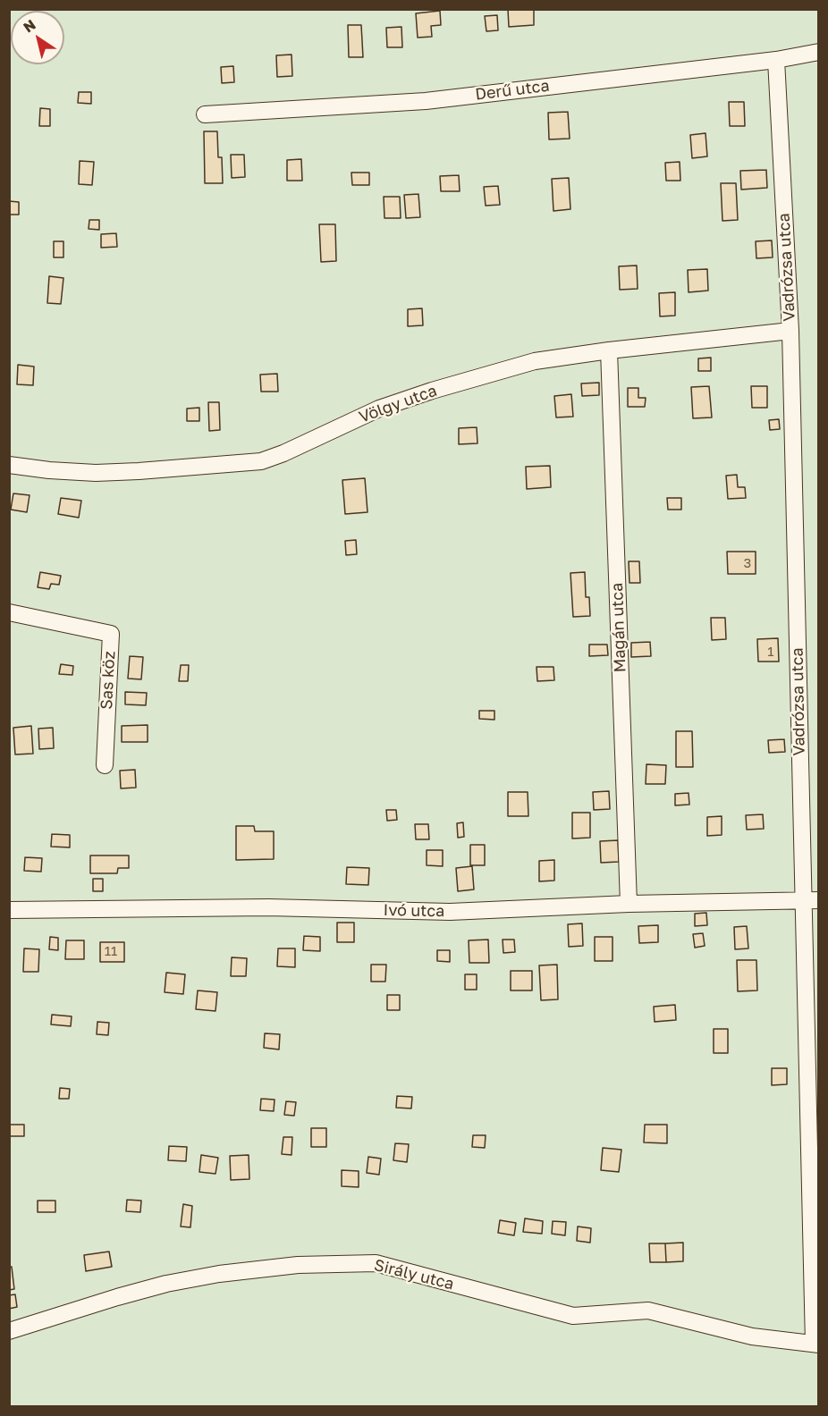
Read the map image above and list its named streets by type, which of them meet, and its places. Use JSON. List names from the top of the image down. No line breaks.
{"streets":{"street":["Derű utca","Vadrózsa utca","Völgy utca","Magán utca","Sas köz","Ivó utca","Sirály utca"]},"crossings":[["Derű utca","Vadrózsa utca"],["Vadrózsa utca","Völgy utca"],["Vadrózsa utca","Ivó utca"],["Vadrózsa utca","Sirály utca"],["Völgy utca","Magán utca"],["Magán utca","Ivó utca"]],"house_numbers":["3","1","11"],"north":"top left"}
